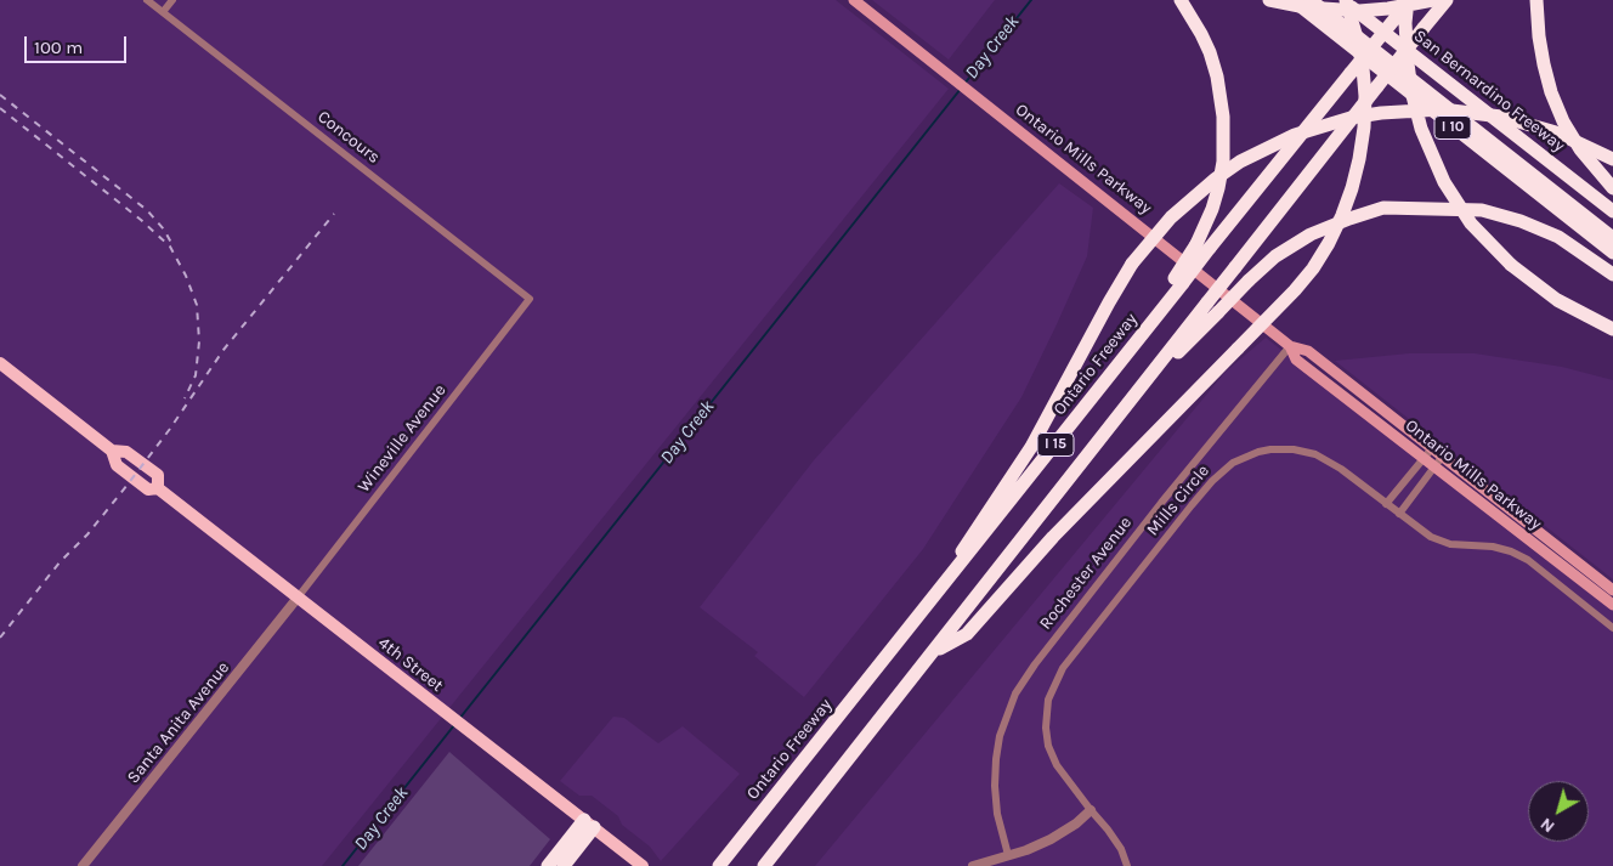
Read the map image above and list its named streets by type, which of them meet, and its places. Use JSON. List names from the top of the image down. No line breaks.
{"streets":{"highway":["San Bernardino Freeway","I 10","Ontario Freeway","I 15"],"main road":["Ontario Mills Parkway","4th Street"],"street":["Concours","Wineville Avenue","Mills Circle","Rochester Avenue","Santa Anita Avenue"]},"crossings":[["Concours","Wineville Avenue"],["Ontario Mills Parkway","Rochester Avenue"],["Wineville Avenue","4th Street"],["Wineville Avenue","Santa Anita Avenue"],["4th Street","Santa Anita Avenue"]],"water":["Day Creek"],"scale_bar":"100 m","north":"bottom left"}
